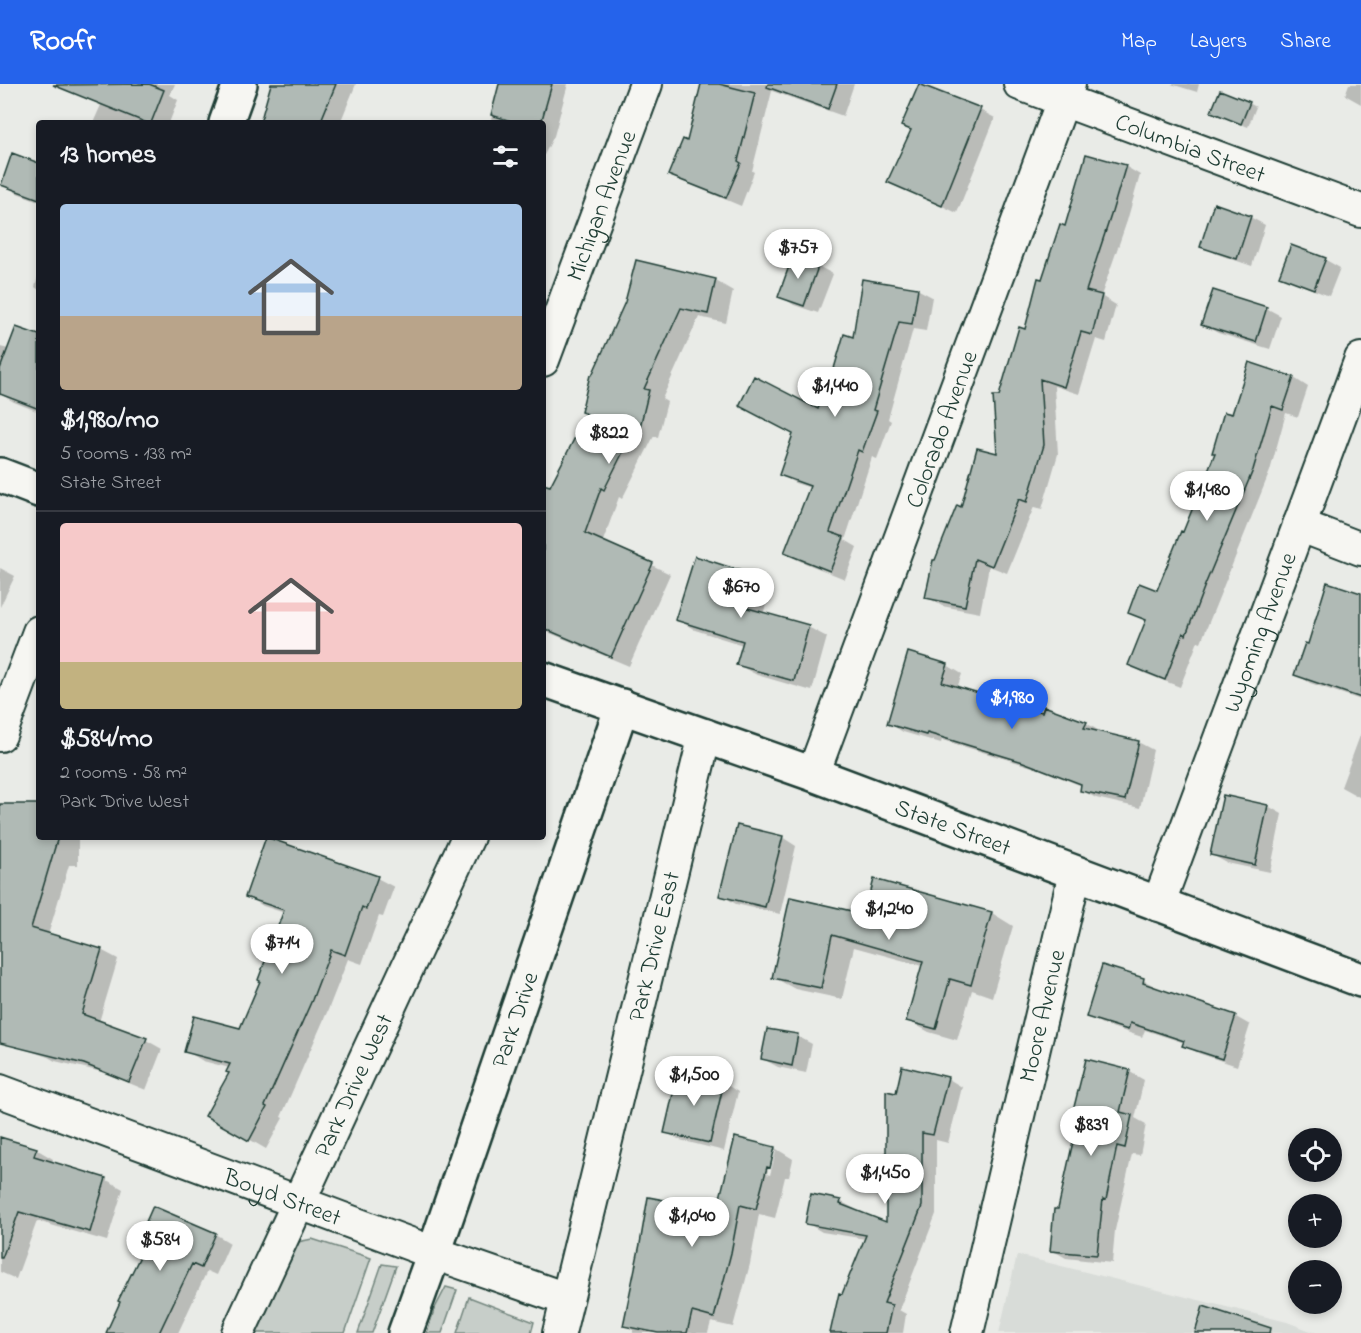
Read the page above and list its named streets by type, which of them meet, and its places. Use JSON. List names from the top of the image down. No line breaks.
{"streets":{"main road":["State Street","Park Drive"],"street":["Columbia Street","Michigan Avenue","Colorado Avenue","Wyoming Avenue","Park Drive East","Moore Avenue","Park Drive West","Boyd Street"]},"crossings":[["Columbia Street","Colorado Avenue"],["Colorado Avenue","State Street"],["Wyoming Avenue","State Street"],["State Street","Park Drive East"],["State Street","Moore Avenue"],["State Street","Park Drive"],["Park Drive East","Boyd Street"],["Park Drive","Boyd Street"],["Park Drive West","Boyd Street"]],"page":{"header":"Roofr","nav":["Map","Layers","Share"],"heading":"13 homes","list":[{"name":"$1,980/mo","note":"5 rooms · 138 m² · State Street"},{"name":"$584/mo","note":"2 rooms · 58 m² · Park Drive West"}],"price":["$757","$1,440","$822","$1,480","$670","$1,980","$1,240","$714","$1,500","$839","$1,450","$1,040","$584"],"map_buttons":["+","−"]}}
